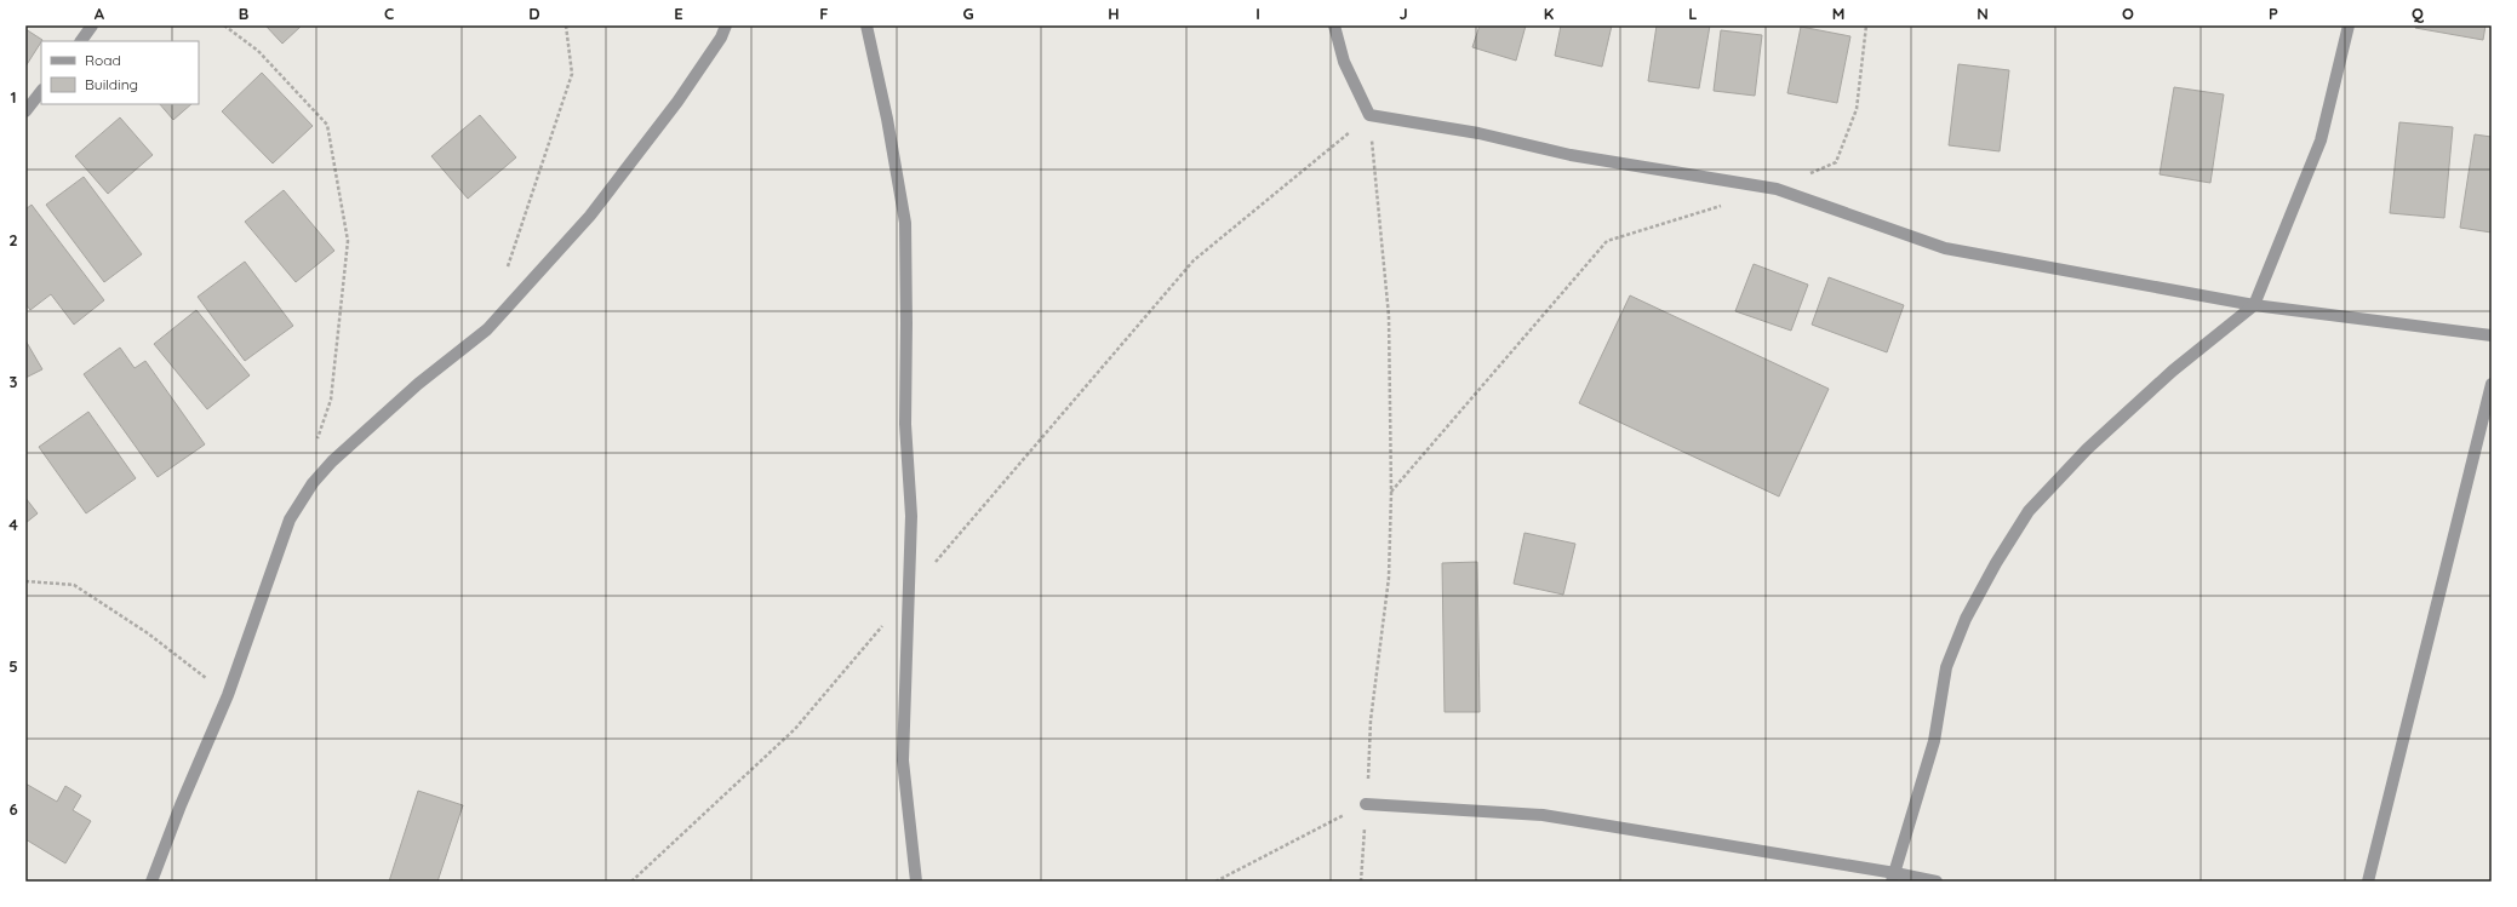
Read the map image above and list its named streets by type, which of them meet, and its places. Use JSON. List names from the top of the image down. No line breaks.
{"legend":["Road","Building"],"grid":{"columns":["A","B","C","D","E","F","G","H","I","J","K","L","M","N","O","P","Q"],"rows":["1","2","3","4","5","6"]}}
